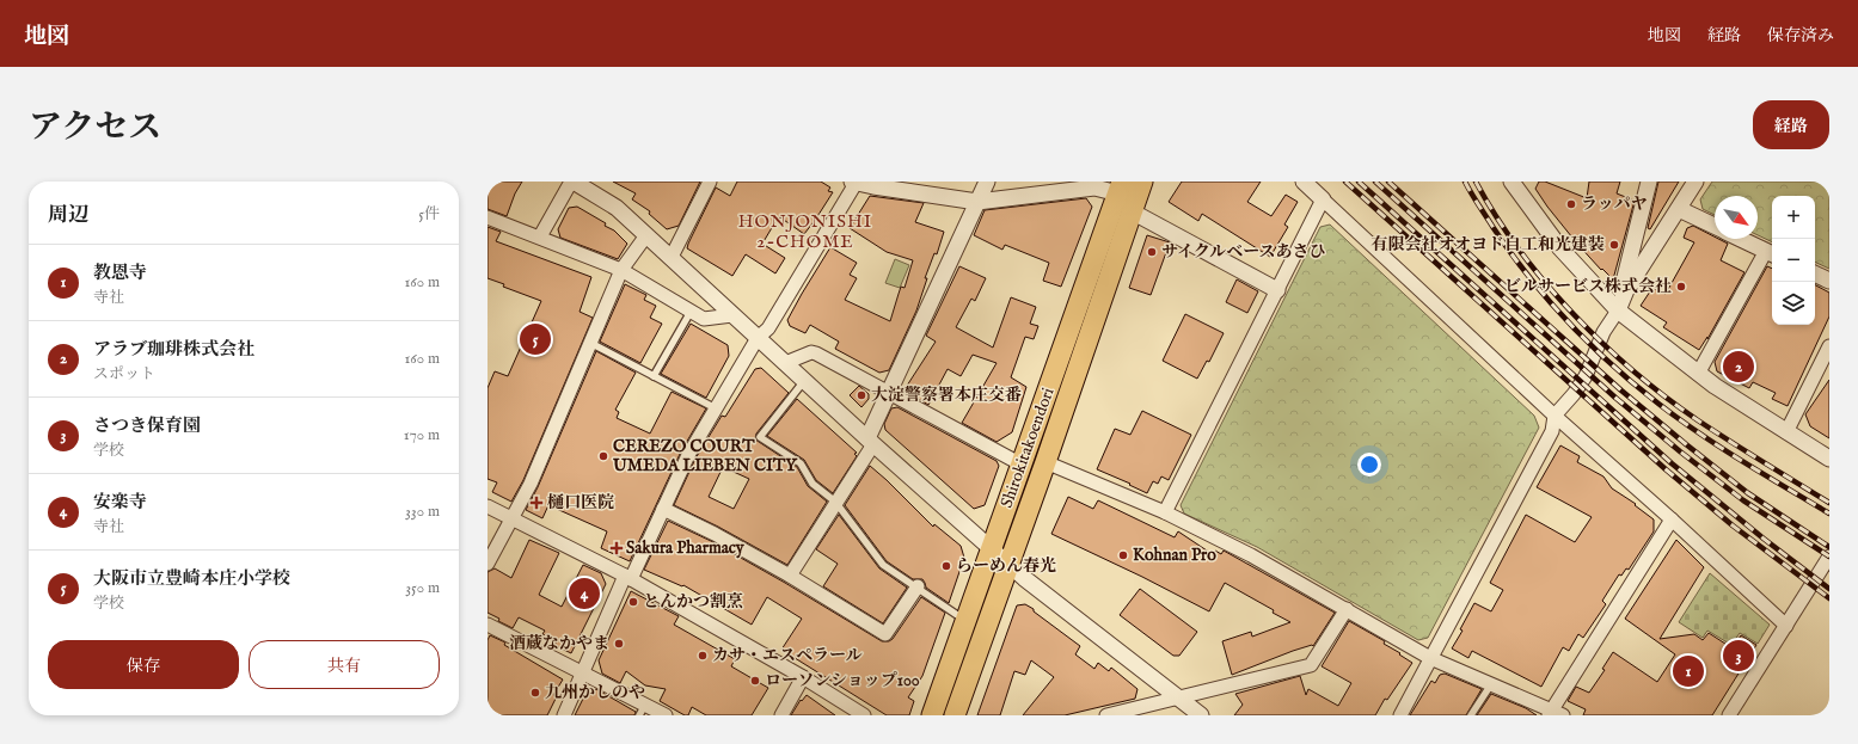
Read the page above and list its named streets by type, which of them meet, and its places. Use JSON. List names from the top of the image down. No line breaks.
{"streets":{"main road":["Shirokitakoendori"]},"districts":["HONJONISHI 2-CHOME"],"places":{"other":["ラッパヤ","有限会社オオヨド自工和光建装","サイクルベースあさひ","ビルサービス株式会社","大淀警察署本庄交番","CEREZO COURT UMEDA LIEBEN CITY","Kohnan Pro","らーめん春光","とんかつ割烹","酒蔵なかやま","カサ・エスペラール","ローソンショップ100","九州かしのや"],"health":["樋口医院","Sakura Pharmacy"]},"north":"bottom right","page":{"header":"地図","nav":["地図","経路","保存済み"],"title":"アクセス","buttons":["経路",["保存","共有"]],"heading":["周辺","5件"],"map_buttons":["+","−"],"list":[{"mark":"1","name":"教恩寺","note":"寺社","value":"160 m"},{"mark":"2","name":"アラブ珈琲株式会社","note":"スポット","value":"160 m"},{"mark":"3","name":"さつき保育園","note":"学校","value":"170 m"},{"mark":"4","name":"安楽寺","note":"寺社","value":"330 m"},{"mark":"5","name":"大阪市立豊崎本庄小学校","note":"学校","value":"350 m"}],"pins":["5","2","4","3","1"]}}
